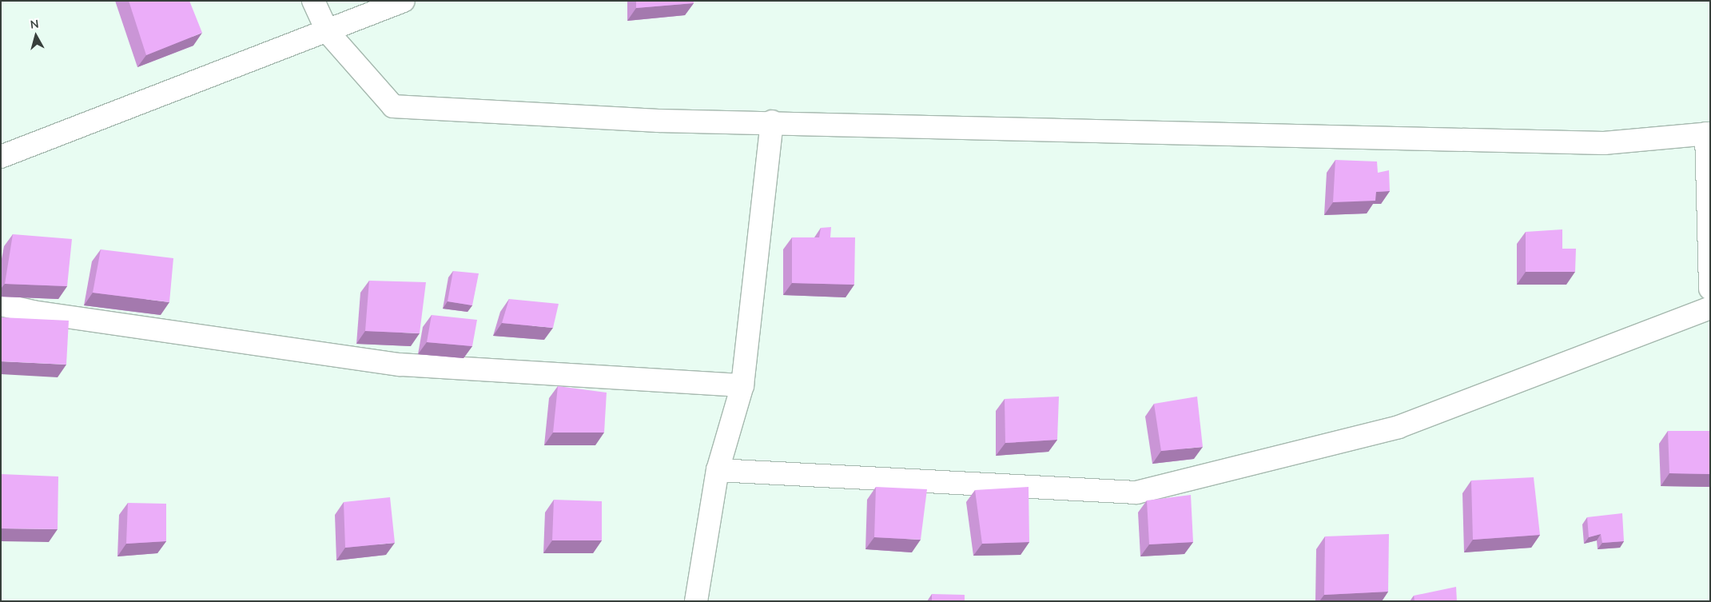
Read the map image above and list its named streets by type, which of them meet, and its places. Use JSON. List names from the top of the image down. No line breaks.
{"north":"top"}
